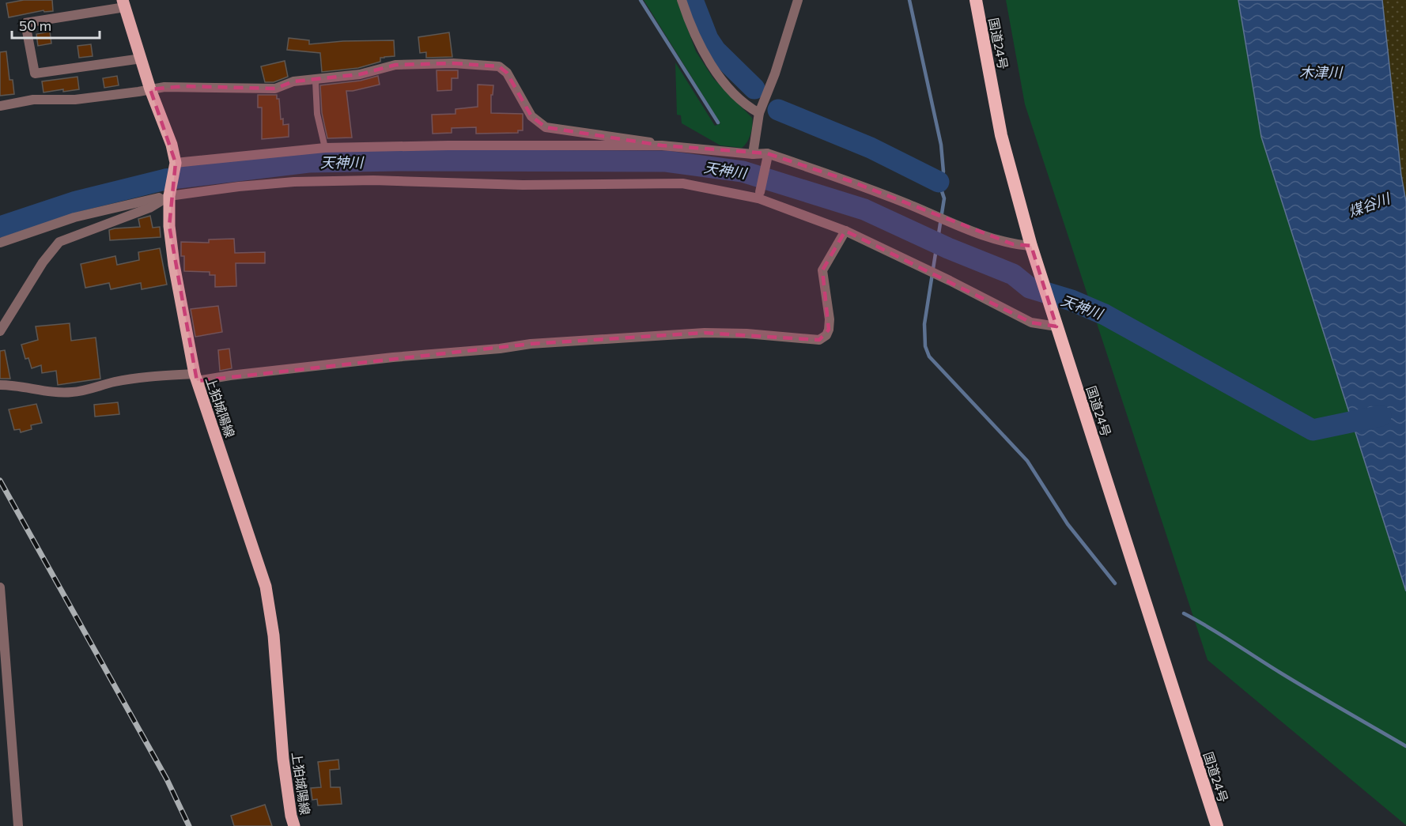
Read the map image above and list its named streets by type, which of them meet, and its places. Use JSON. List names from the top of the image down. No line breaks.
{"streets":{"highway":["国道24号"],"main road":["上狛城陽線"]},"water":["木津川","天神川","煤谷川"],"scale_bar":"50 m"}
